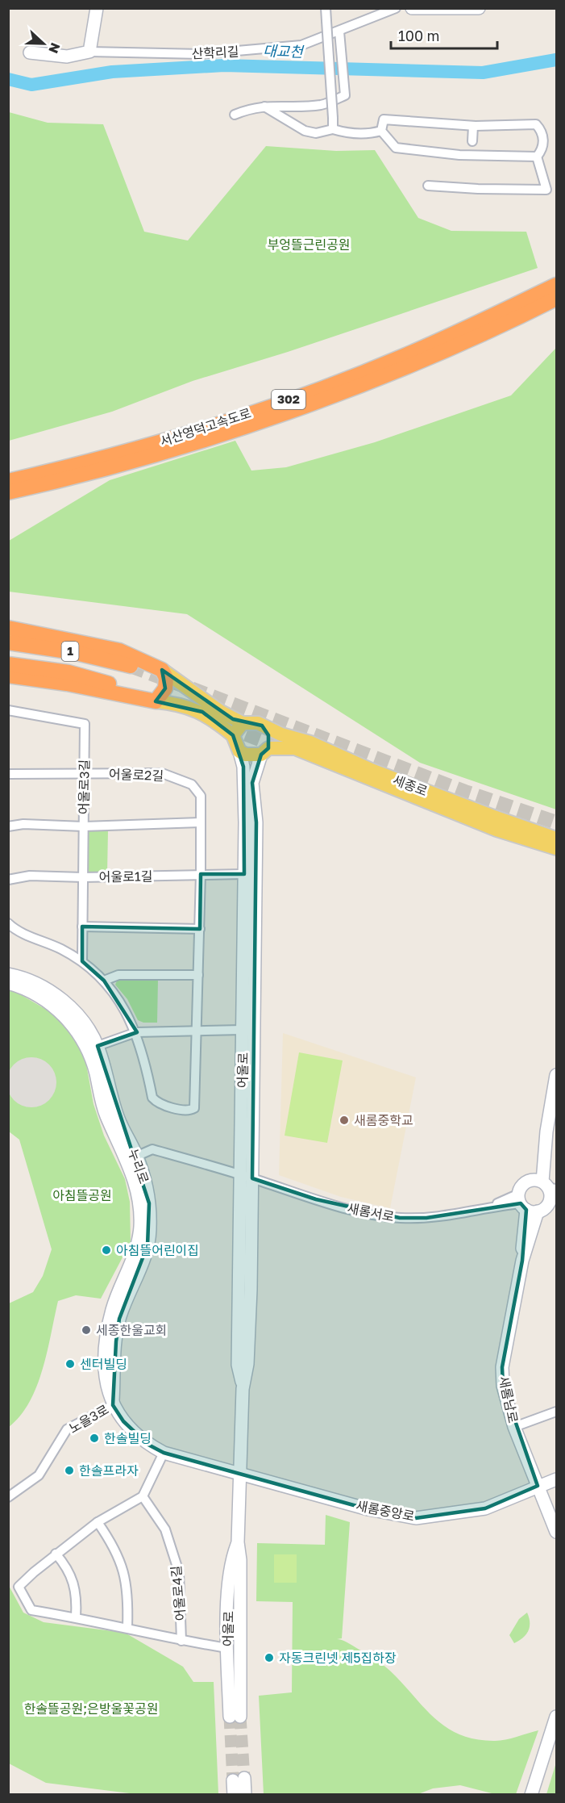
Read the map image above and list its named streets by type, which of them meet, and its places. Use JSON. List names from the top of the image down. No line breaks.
{"streets":{"highway":["302","서산영덕고속도로","1"],"main road":["세종로"],"street":["산학리길","어울로2길","어울로3길","어울로1길","어울로","누리로","새롬서로","새롬남로","노을3로","새롬중앙로","어울로4길"]},"crossings":[["어울로2길","어울로3길"],["어울로2길","어울로1길"],["세종로","어울로"],["어울로3길","어울로1길"],["어울로1길","어울로"],["어울로","누리로"],["어울로","새롬서로"],["어울로","새롬중앙로"],["어울로","어울로4길"],["누리로","새롬서로"],["누리로","노을3로"],["누리로","새롬중앙로"],["새롬서로","새롬남로"],["새롬남로","새롬중앙로"]],"water":["대교천"],"parks":["부엉뜰근린공원","아침뜰공원","한솔뜰공원;은방울꽃공원"],"places":["새롬중학교","아침뜰어린이집","세종한울교회","센터빌딩","한솔빌딩","한솔프라자","자동크린넷 제5집하장"],"scale_bar":"100 m","north":"right"}
